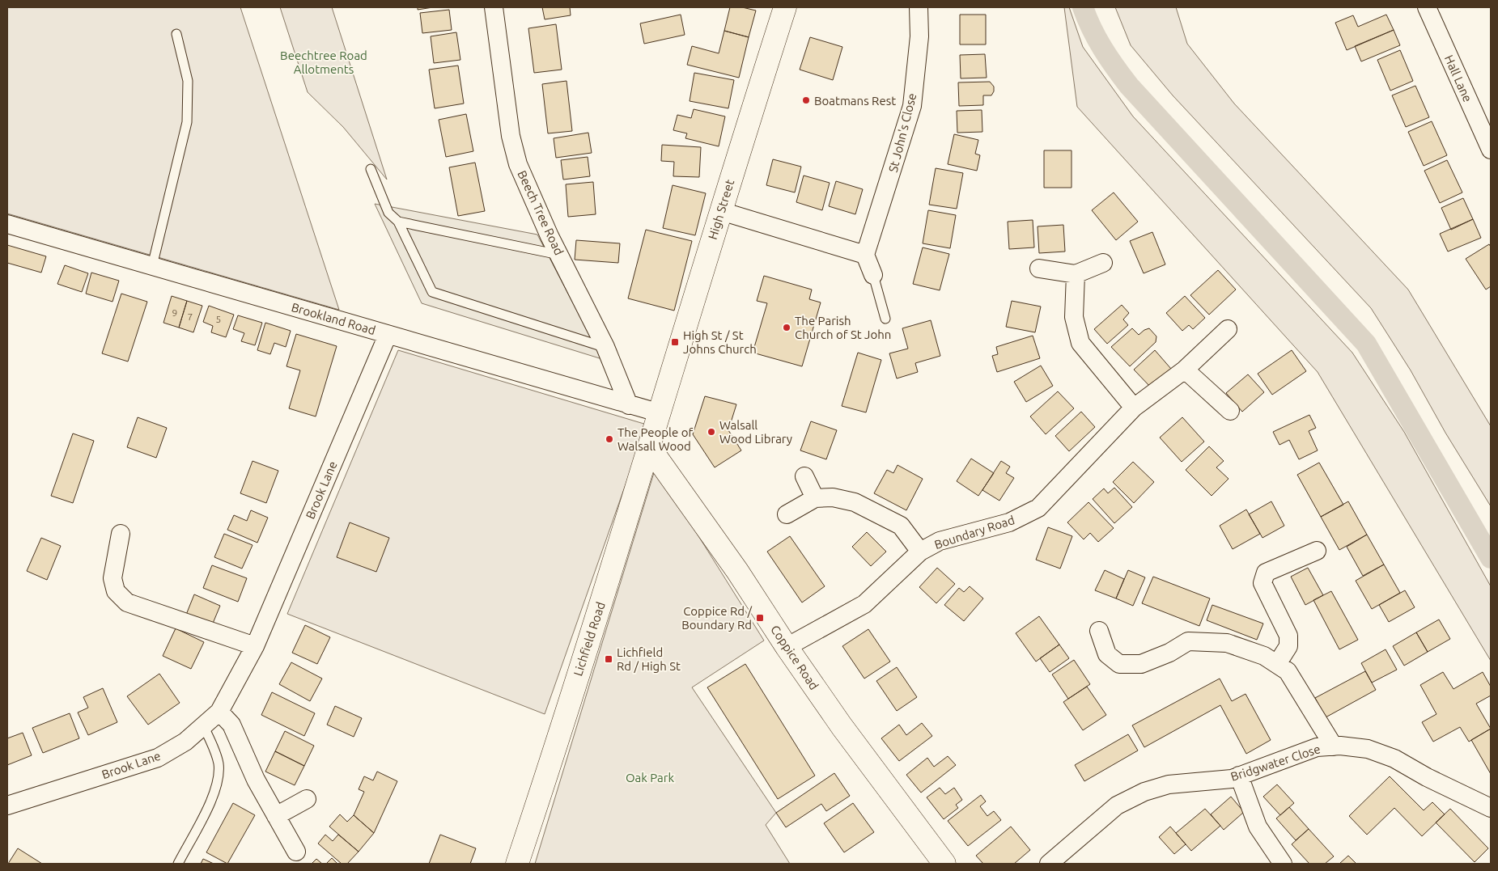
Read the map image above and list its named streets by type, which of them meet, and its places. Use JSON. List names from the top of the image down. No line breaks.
{"streets":{"main road":["High Street","Lichfield Road","Coppice Road"],"street":["Hall Lane","St John's Close","Beech Tree Road","Brookland Road","Brook Lane","Boundary Road","Bridgwater Close"]},"crossings":[["High Street","Brookland Road"],["High Street","Lichfield Road"],["Beech Tree Road","Brookland Road"],["Brookland Road","Brook Lane"],["Brookland Road","Lichfield Road"],["Boundary Road","Coppice Road"],["Lichfield Road","Coppice Road"]],"parks":["Beechtree Road Allotments","Oak Park"],"places":{"other":["Boatmans Rest","The Parish Church of St John","Walsall Wood Library","The People of Walsall Wood"],"transit":["High St / St Johns Church","Coppice Rd / Boundary Rd","Lichfield Rd / High St"]},"house_numbers":["9","7","5"]}
